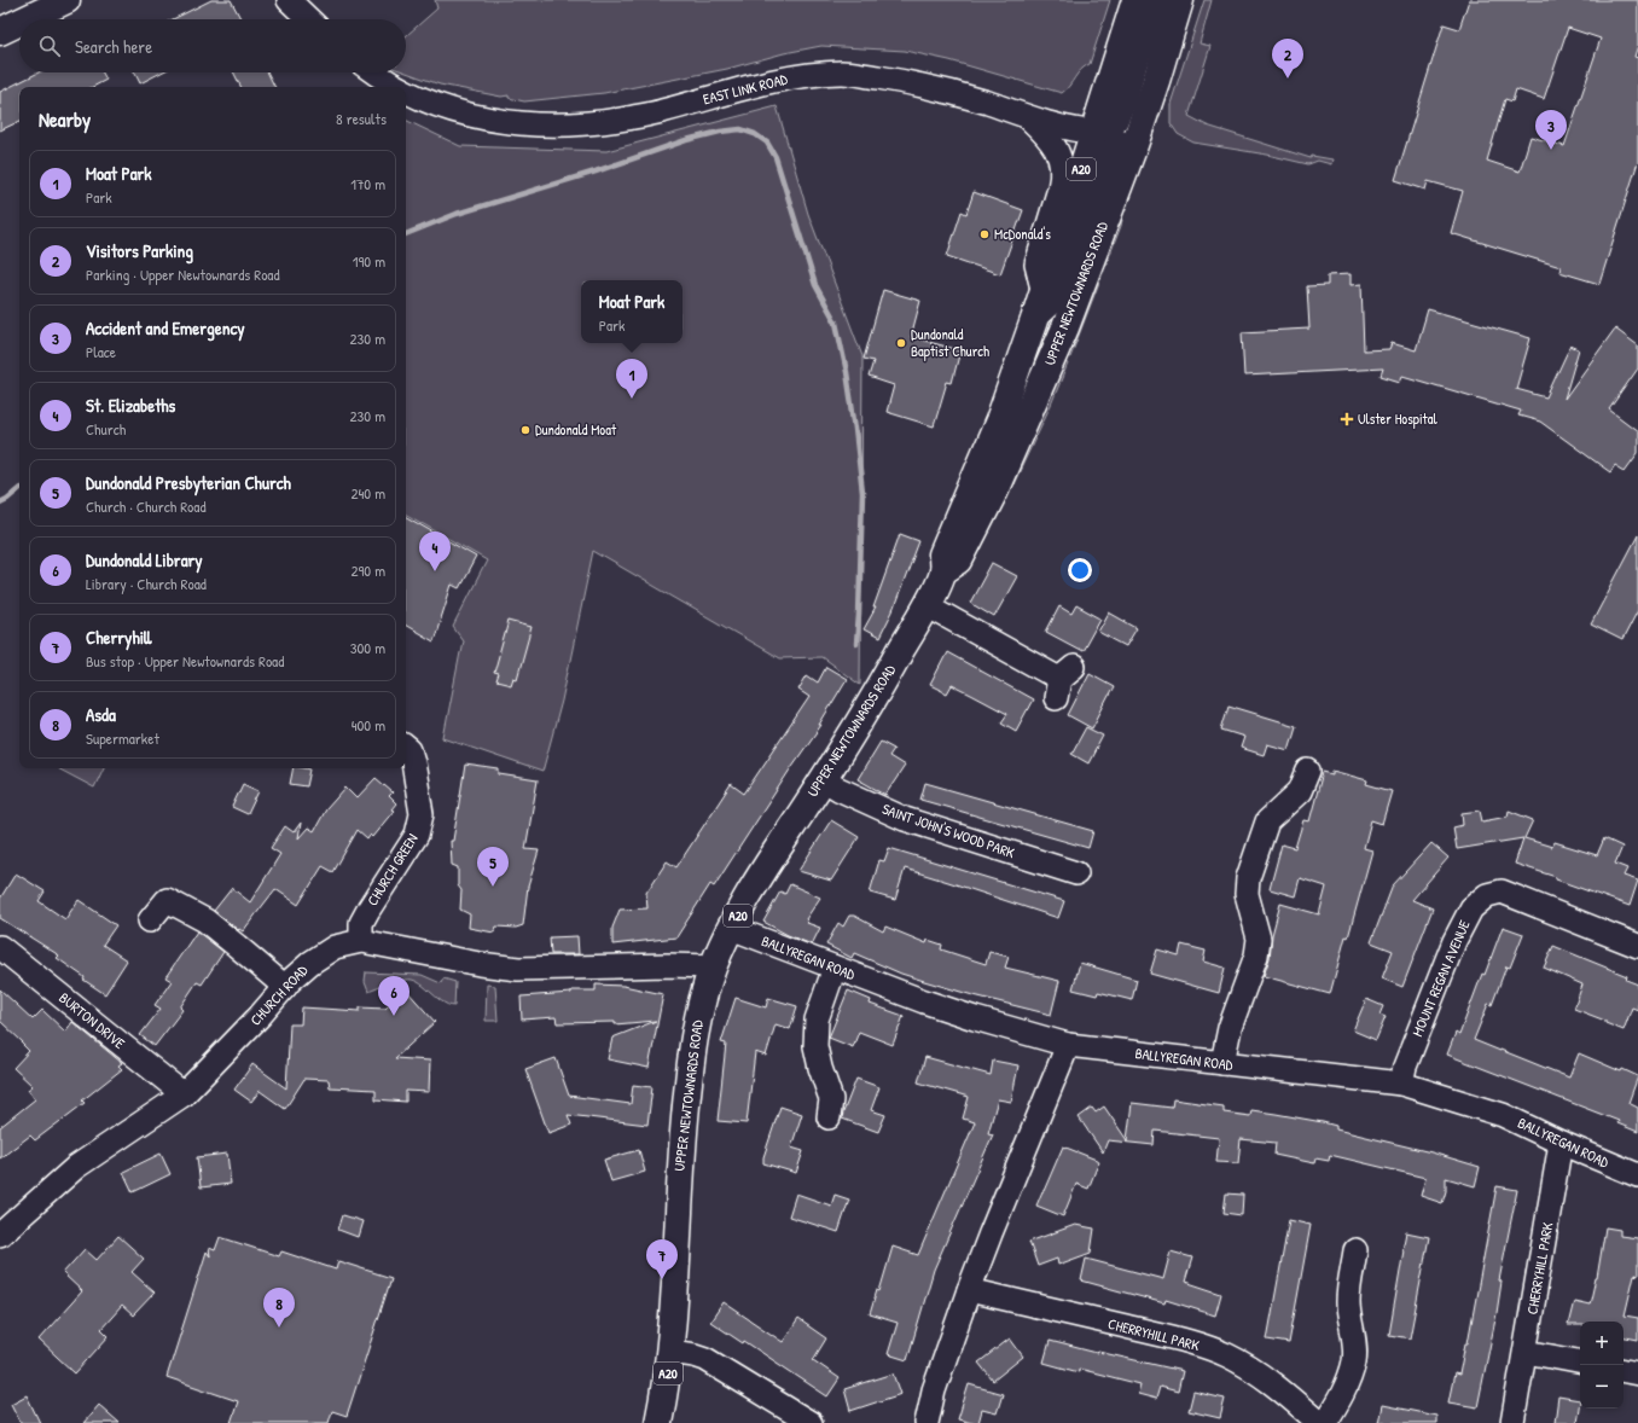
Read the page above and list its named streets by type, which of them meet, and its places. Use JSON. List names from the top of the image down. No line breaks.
{"streets":{"highway":["A20","UPPER NEWTOWNARDS ROAD"],"street":["EAST LINK ROAD","SAINT JOHN'S WOOD PARK","CHURCH GREEN","BALLYREGAN ROAD","MOUNT REGAN AVENUE","CHURCH ROAD","BURTON DRIVE","CHERRYHILL PARK"]},"crossings":[["EAST LINK ROAD","UPPER NEWTOWNARDS ROAD"],["UPPER NEWTOWNARDS ROAD","SAINT JOHN'S WOOD PARK"],["UPPER NEWTOWNARDS ROAD","BALLYREGAN ROAD"],["UPPER NEWTOWNARDS ROAD","CHURCH ROAD"],["CHURCH GREEN","CHURCH ROAD"],["BALLYREGAN ROAD","MOUNT REGAN AVENUE"],["BALLYREGAN ROAD","CHERRYHILL PARK"],["CHURCH ROAD","BURTON DRIVE"]],"places":{"other":["McDonald's","Dundonald Baptist Church","Dundonald Moat"],"health":["Ulster Hospital"]},"page":{"search":"Search here","pins":["2","3","1","4","5","6","7","8"],"heading":["Nearby","8 results"],"list":[{"mark":"1","name":"Moat Park","note":"Park","value":"170 m"},{"mark":"2","name":"Visitors Parking","note":"Parking · Upper Newtownards Road","value":"190 m"},{"mark":"3","name":"Accident and Emergency","note":"Place","value":"230 m"},{"mark":"4","name":"St. Elizabeths","note":"Church","value":"230 m"},{"mark":"5","name":"Dundonald Presbyterian Church","note":"Church · Church Road","value":"240 m"},{"mark":"6","name":"Dundonald Library","note":"Library · Church Road","value":"290 m"},{"mark":"7","name":"Cherryhill","note":"Bus stop · Upper Newtownards Road","value":"300 m"},{"mark":"8","name":"Asda","note":"Supermarket","value":"400 m"}],"popup":["Moat Park","Park"],"map_buttons":["+","−"]}}
